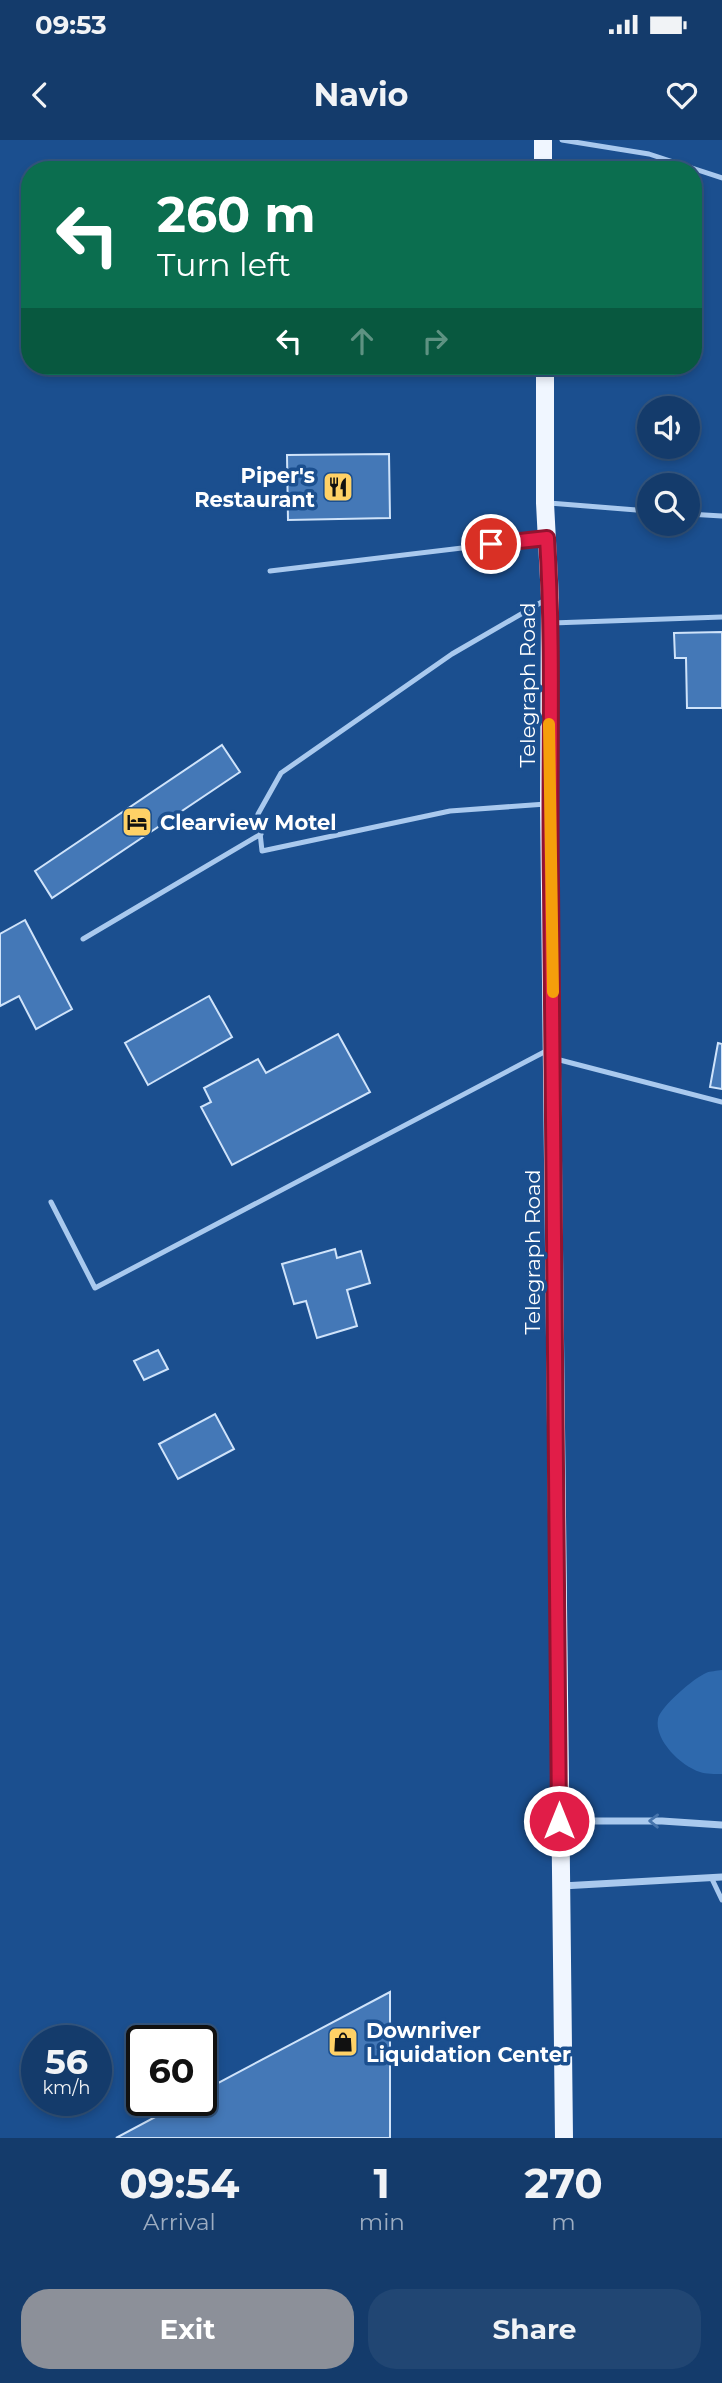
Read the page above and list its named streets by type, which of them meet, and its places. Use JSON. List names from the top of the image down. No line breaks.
{"streets":{"main road":["Telegraph Road"]},"places":{"restaurant":["Piper's Restaurant"],"hotel":["Clearview Motel"],"shop":["Downriver Liquidation Center"]},"page":{"status":"09:53","header":"Navio","turn":["260 m","Turn left"],"speed":"56 km/h","limit":"60","eta":["09:54","Arrival","1","min","270","m"],"buttons":["Exit","Share"]}}
